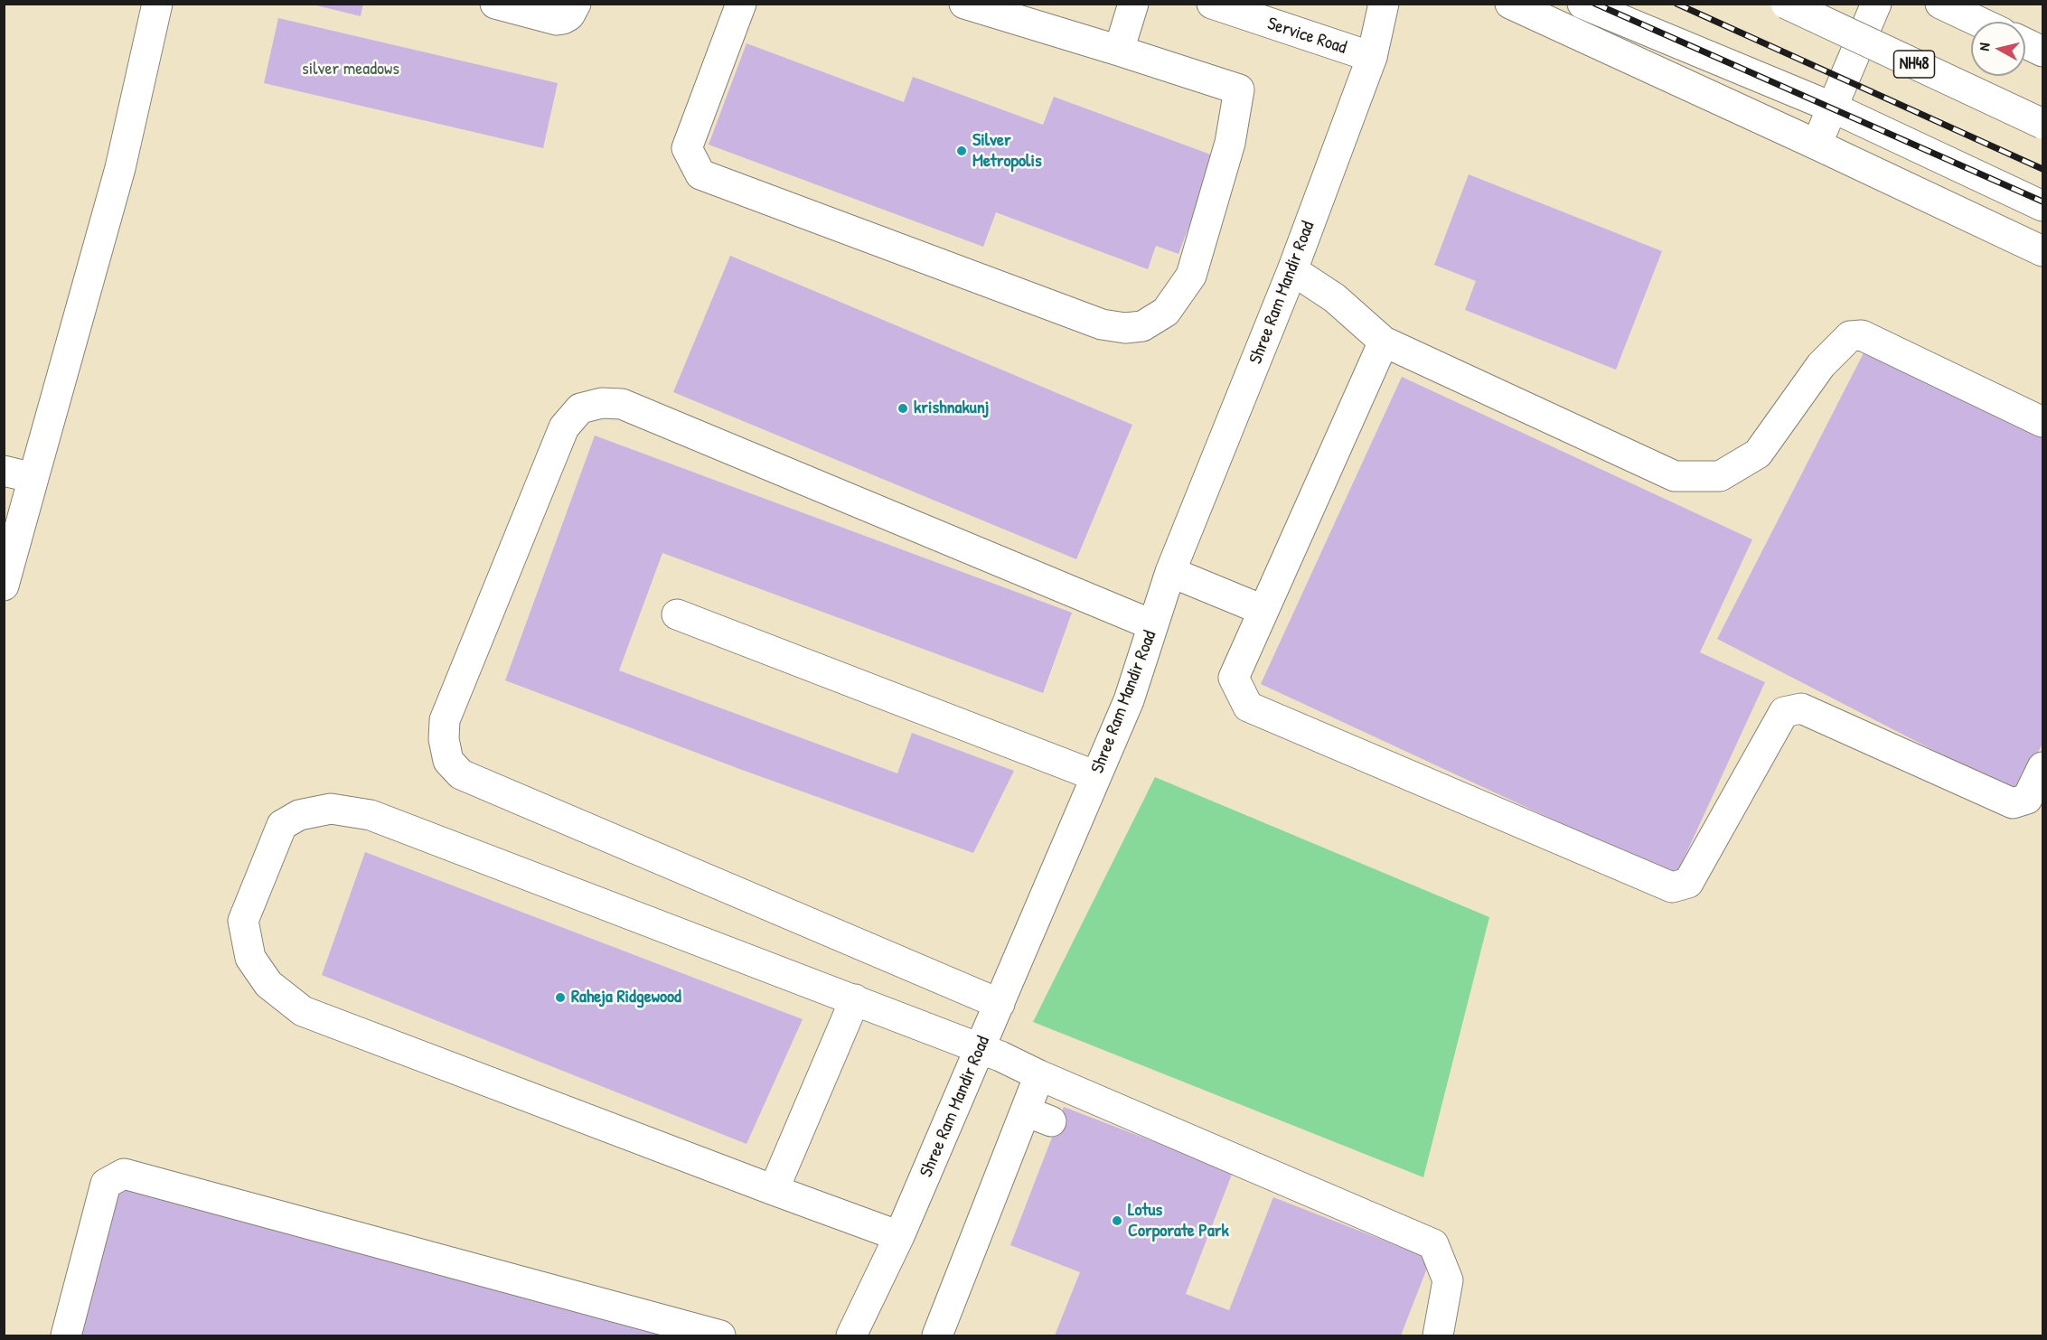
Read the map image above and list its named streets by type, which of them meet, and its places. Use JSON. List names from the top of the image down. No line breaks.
{"streets":{"main road":["Service Road","NH48","Shree Ram Mandir Road"]},"crossings":[["Service Road","Shree Ram Mandir Road"]],"parks":["silver meadows"],"places":["Silver Metropolis","krishnakunj","Raheja Ridgewood","Lotus Corporate Park"],"north":"left"}
